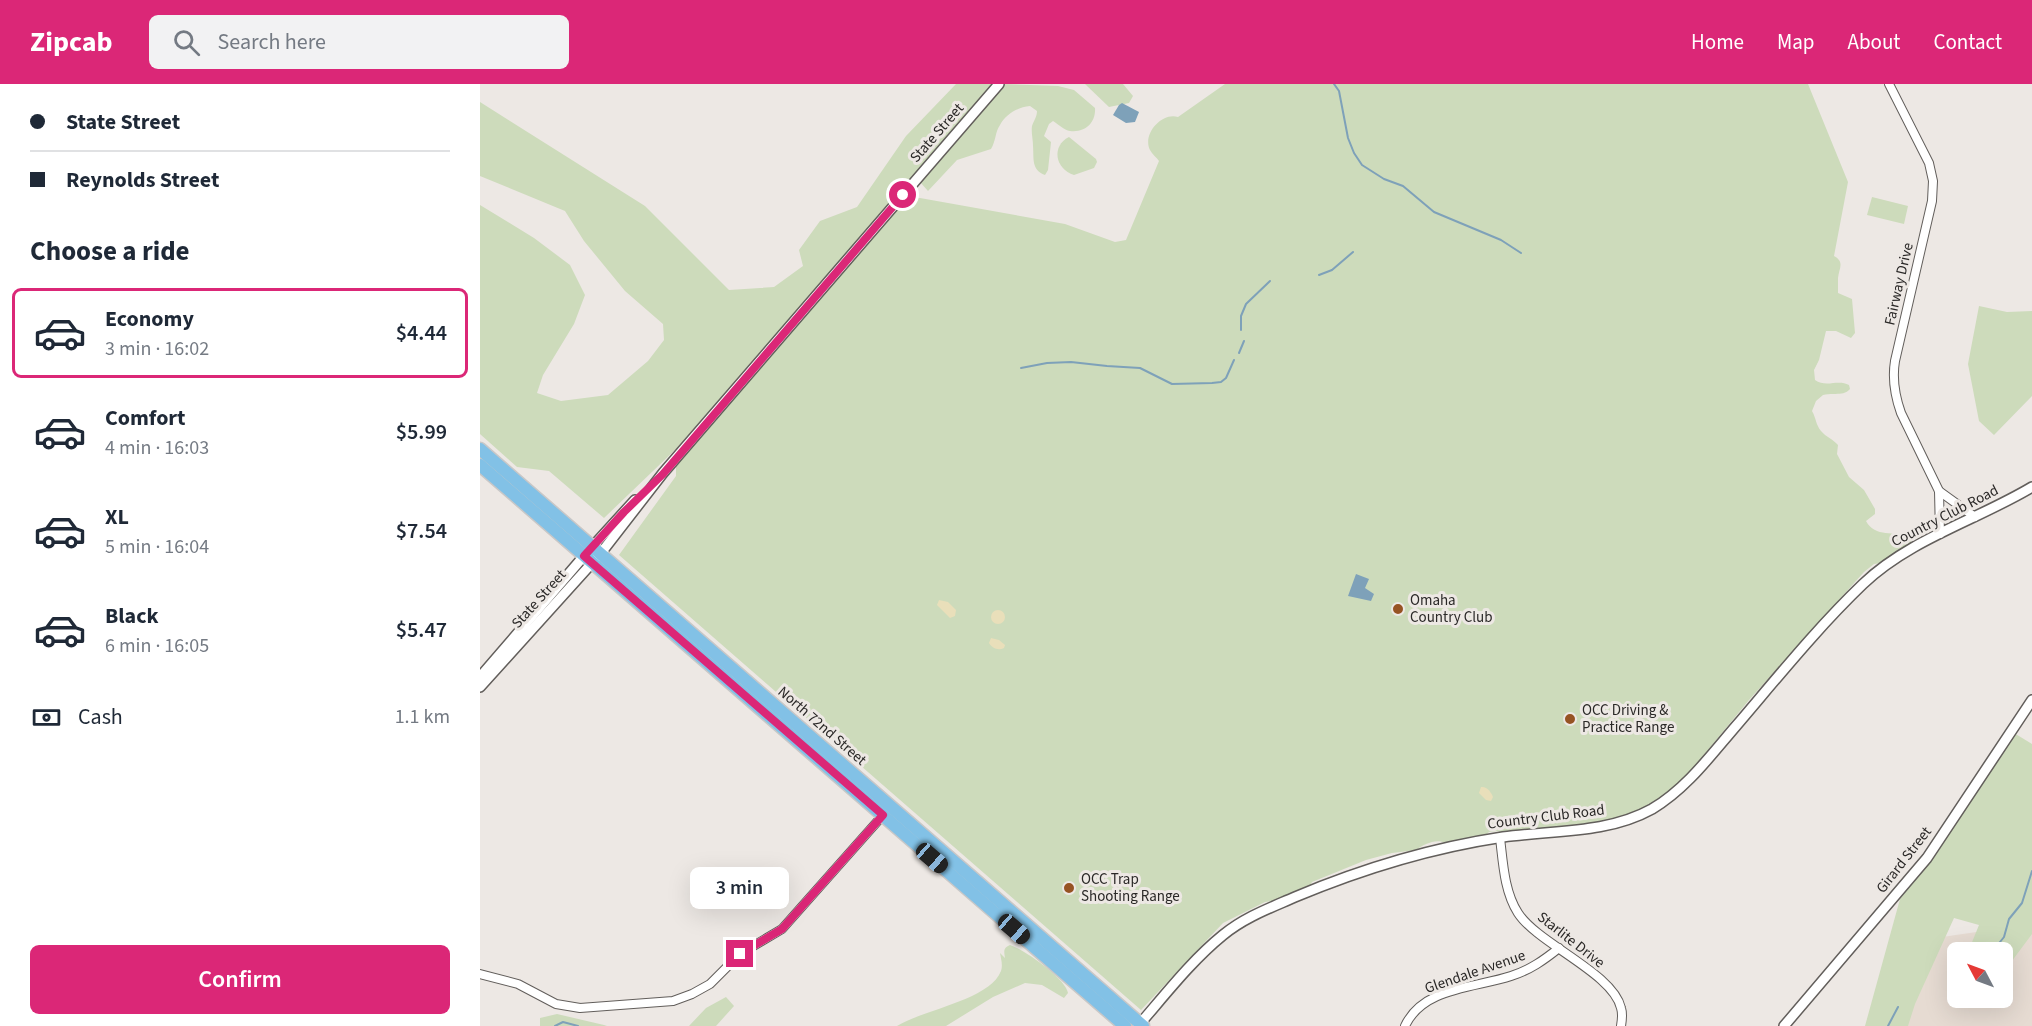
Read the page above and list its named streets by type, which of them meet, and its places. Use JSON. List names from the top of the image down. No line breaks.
{"streets":{"main road":["North 72nd Street"],"street":["State Street","Fairway Drive","Country Club Road","Girard Street","Starlite Drive","Glendale Avenue"]},"crossings":[["State Street","North 72nd Street"],["Fairway Drive","Country Club Road"],["Country Club Road","North 72nd Street"],["Country Club Road","Starlite Drive"],["Starlite Drive","Glendale Avenue"]],"places":["Omaha Country Club","OCC Driving & Practice Range","OCC Trap Shooting Range"],"north":"top left","page":{"header":"Zipcab","search":"Search here","nav":["Home","Map","About","Contact"],"banner":["State Street","Reynolds Street"],"heading":"Choose a ride","list":[{"name":"Economy","note":"3 min · 16:02","value":"$4.44"},{"name":"Comfort","note":"4 min · 16:03","value":"$5.99"},{"name":"XL","note":"5 min · 16:04","value":"$7.54"},{"name":"Black","note":"6 min · 16:05","value":"$5.47"}],"pay":["Cash","1.1 km"],"bubble":"3 min","buttons":"Confirm"}}
